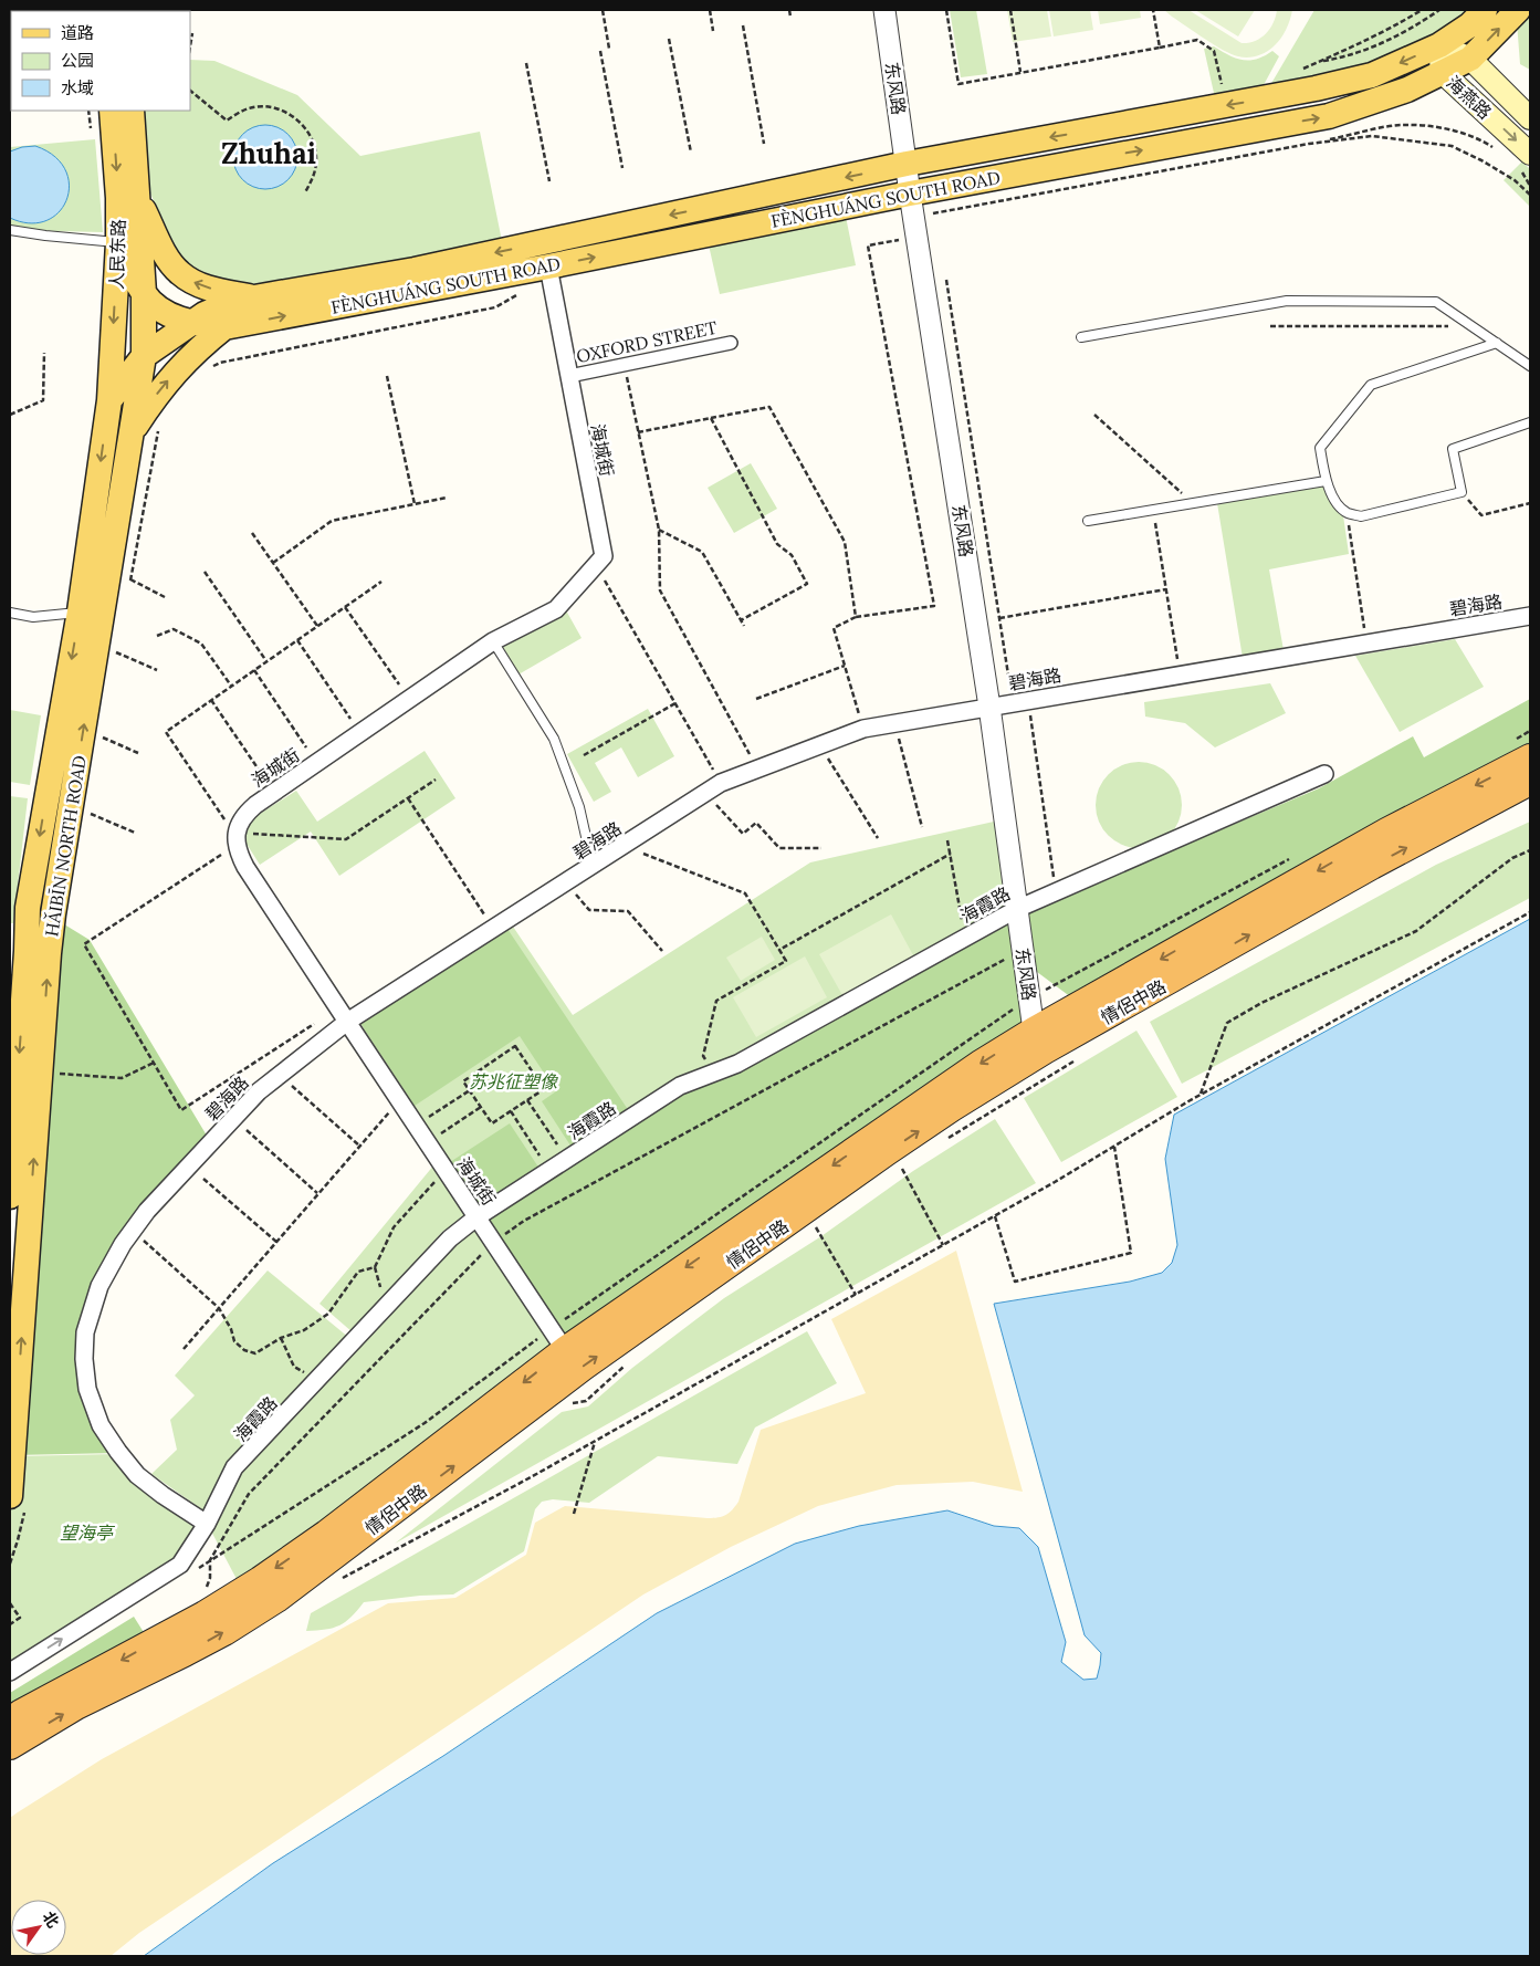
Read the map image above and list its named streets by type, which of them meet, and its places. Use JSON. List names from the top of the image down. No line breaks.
{"streets":{"highway":["情侶中路"],"main road":["海燕路","FÈNGHUÁNG SOUTH ROAD","人民东路","HǍIBĪN NORTH ROAD"],"street":["东风路","OXFORD STREET","海城街","碧海路","海霞路"]},"crossings":[["东风路","FÈNGHUÁNG SOUTH ROAD"],["东风路","碧海路"],["东风路","海霞路"],["东风路","情侶中路"],["海燕路","FÈNGHUÁNG SOUTH ROAD"],["FÈNGHUÁNG SOUTH ROAD","人民东路"],["FÈNGHUÁNG SOUTH ROAD","海城街"],["FÈNGHUÁNG SOUTH ROAD","HǍIBĪN NORTH ROAD"],["人民东路","HǍIBĪN NORTH ROAD"],["OXFORD STREET","海城街"],["海城街","碧海路"],["海城街","海霞路"],["海城街","情侶中路"],["碧海路","海霞路"]],"one_way":["人民东路"],"districts":["Zhuhai"],"parks":["苏兆征塑像","望海亭"],"legend":["道路","公园","水域"],"north":"top right"}
